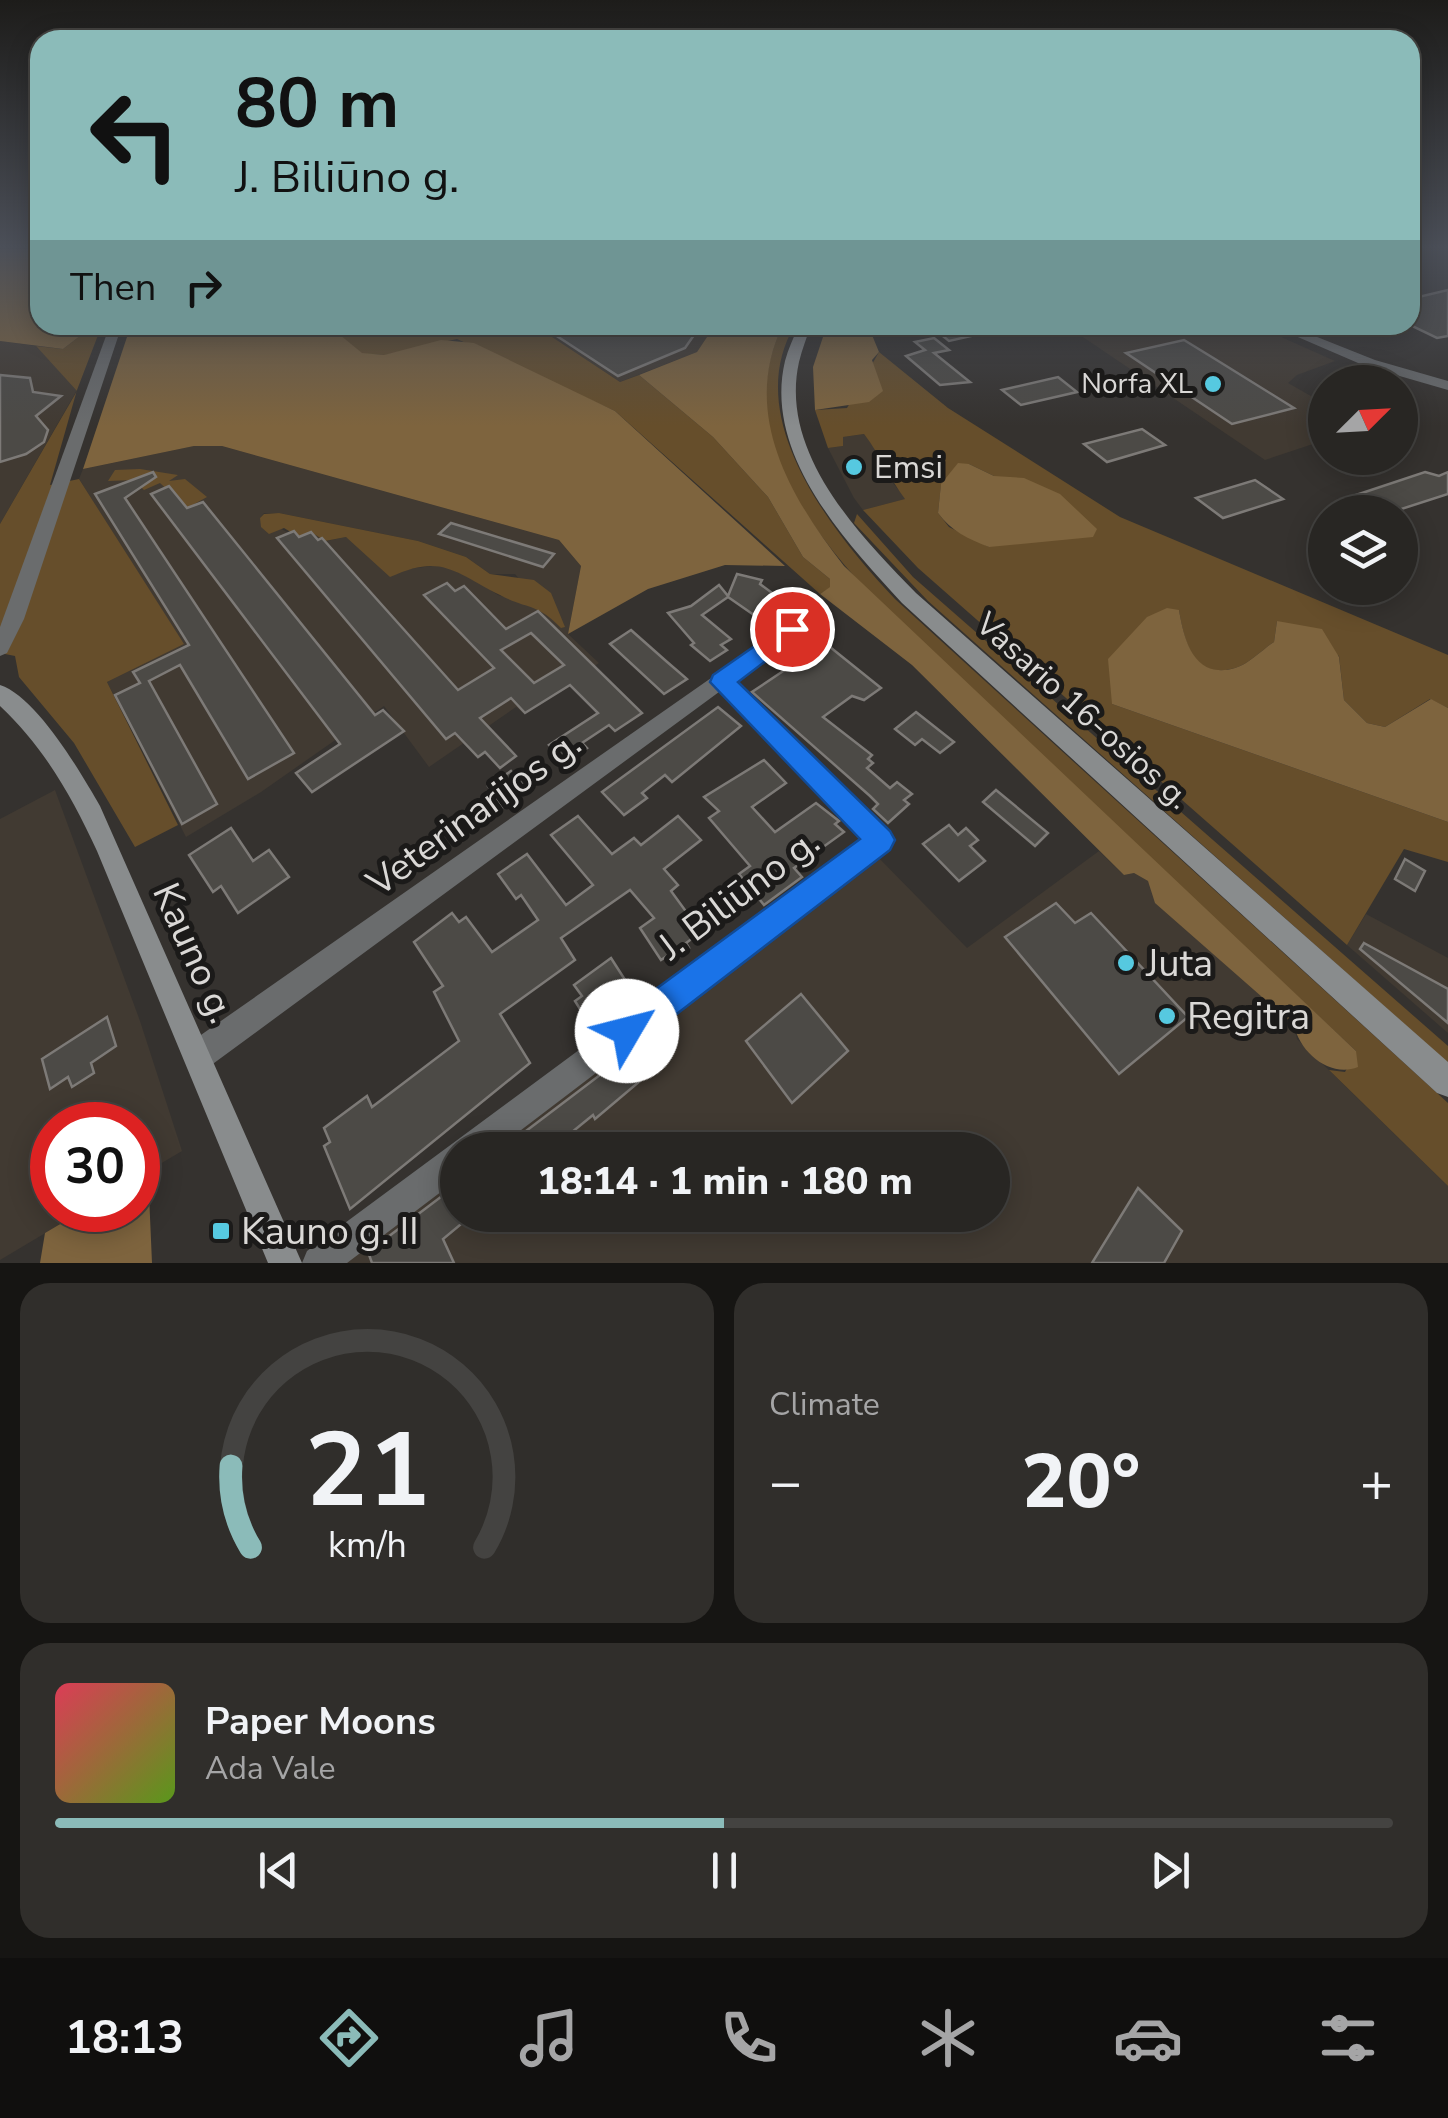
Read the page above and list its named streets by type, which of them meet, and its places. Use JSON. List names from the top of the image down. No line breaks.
{"streets":{"main road":["Vasario 16-osios g.","Kauno g."],"street":["Veterinarijos g.","J. Biliūno g."]},"crossings":[["Veterinarijos g.","J. Biliūno g."],["Veterinarijos g.","Kauno g."]],"places":{"other":["Norfa XL","Emsi","Juta","Regitra"],"transit":["Kauno g. II"]},"north":"top right","page":{"turn":["80 m","J. Biliūno g."],"then":"Then","limit":"30","trip":"18:14 · 1 min · 180 m","tile":"Climate","heat":["−","20°","+"],"song":["Paper Moons","Ada Vale"],"tabs":"18:13","gauge":["21","km/h"]}}
